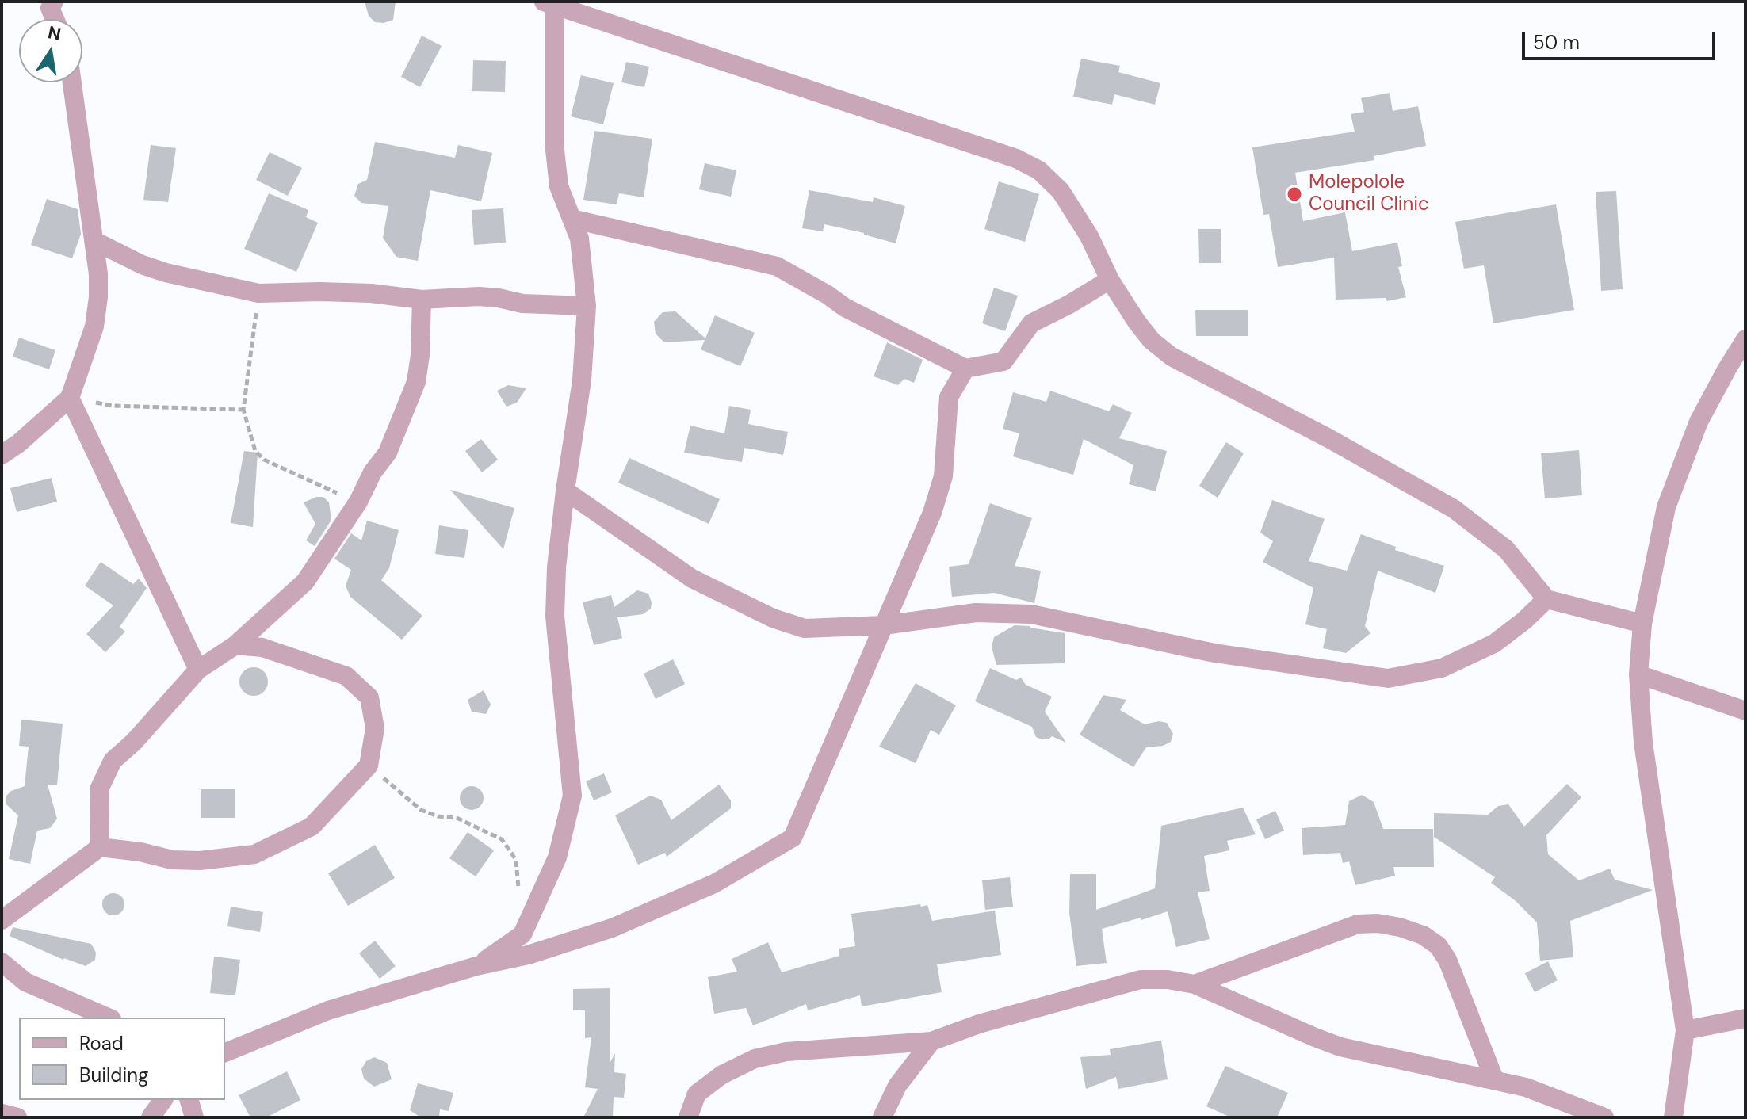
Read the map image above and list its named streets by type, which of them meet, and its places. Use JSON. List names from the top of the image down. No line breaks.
{"places":["Molepolole Council Clinic"],"legend":["Road","Building"],"scale_bar":"50 m","north":"top"}
